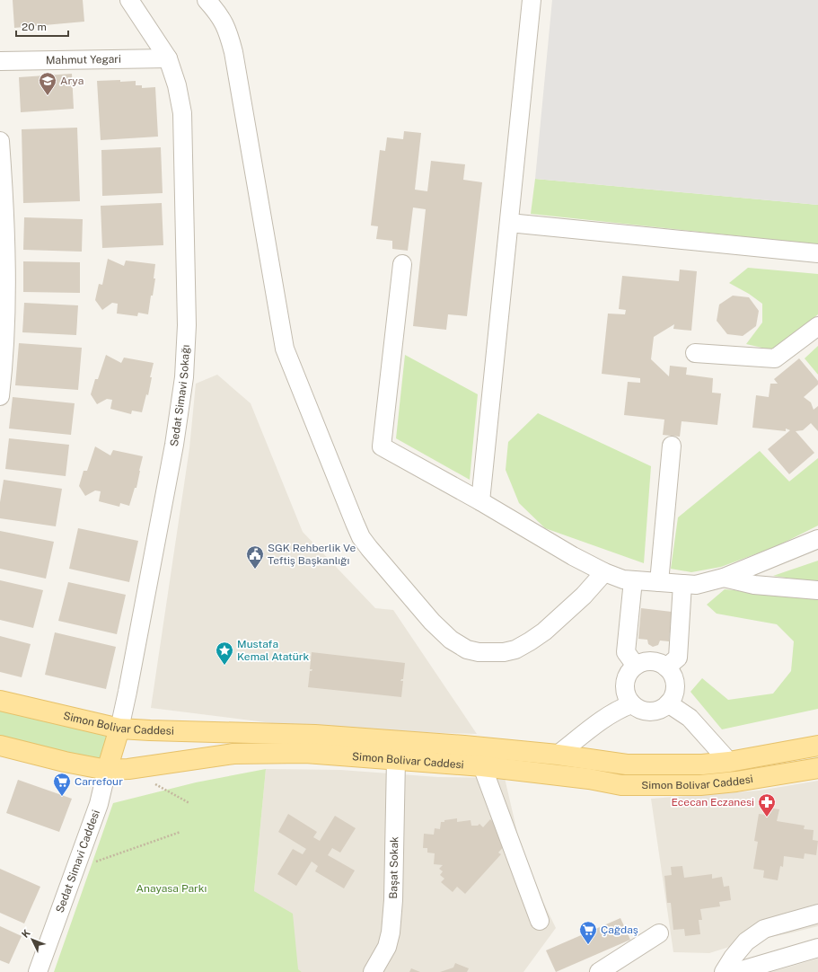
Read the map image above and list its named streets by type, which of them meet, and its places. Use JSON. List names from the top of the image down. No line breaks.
{"streets":{"main road":["Simon Bolivar Caddesi"],"street":["Mahmut Yegari","Sedat Simavi Sokağı","Sedat Simavi Caddesi","Başat Sokak"]},"crossings":[["Mahmut Yegari","Sedat Simavi Sokağı"],["Sedat Simavi Sokağı","Simon Bolivar Caddesi"],["Simon Bolivar Caddesi","Sedat Simavi Caddesi"],["Simon Bolivar Caddesi","Başat Sokak"]],"parks":["Anayasa Parkı"],"places":{"school or university":["Arya"],"public building":["SGK Rehberlik Ve Teftiş Başkanlığı"],"place":["Mustafa Kemal Atatürk"],"supermarket":["Carrefour","Çağdaş"],"pharmacy":["Ececan Eczanesi"]},"scale_bar":"20 m","north":"top left"}
